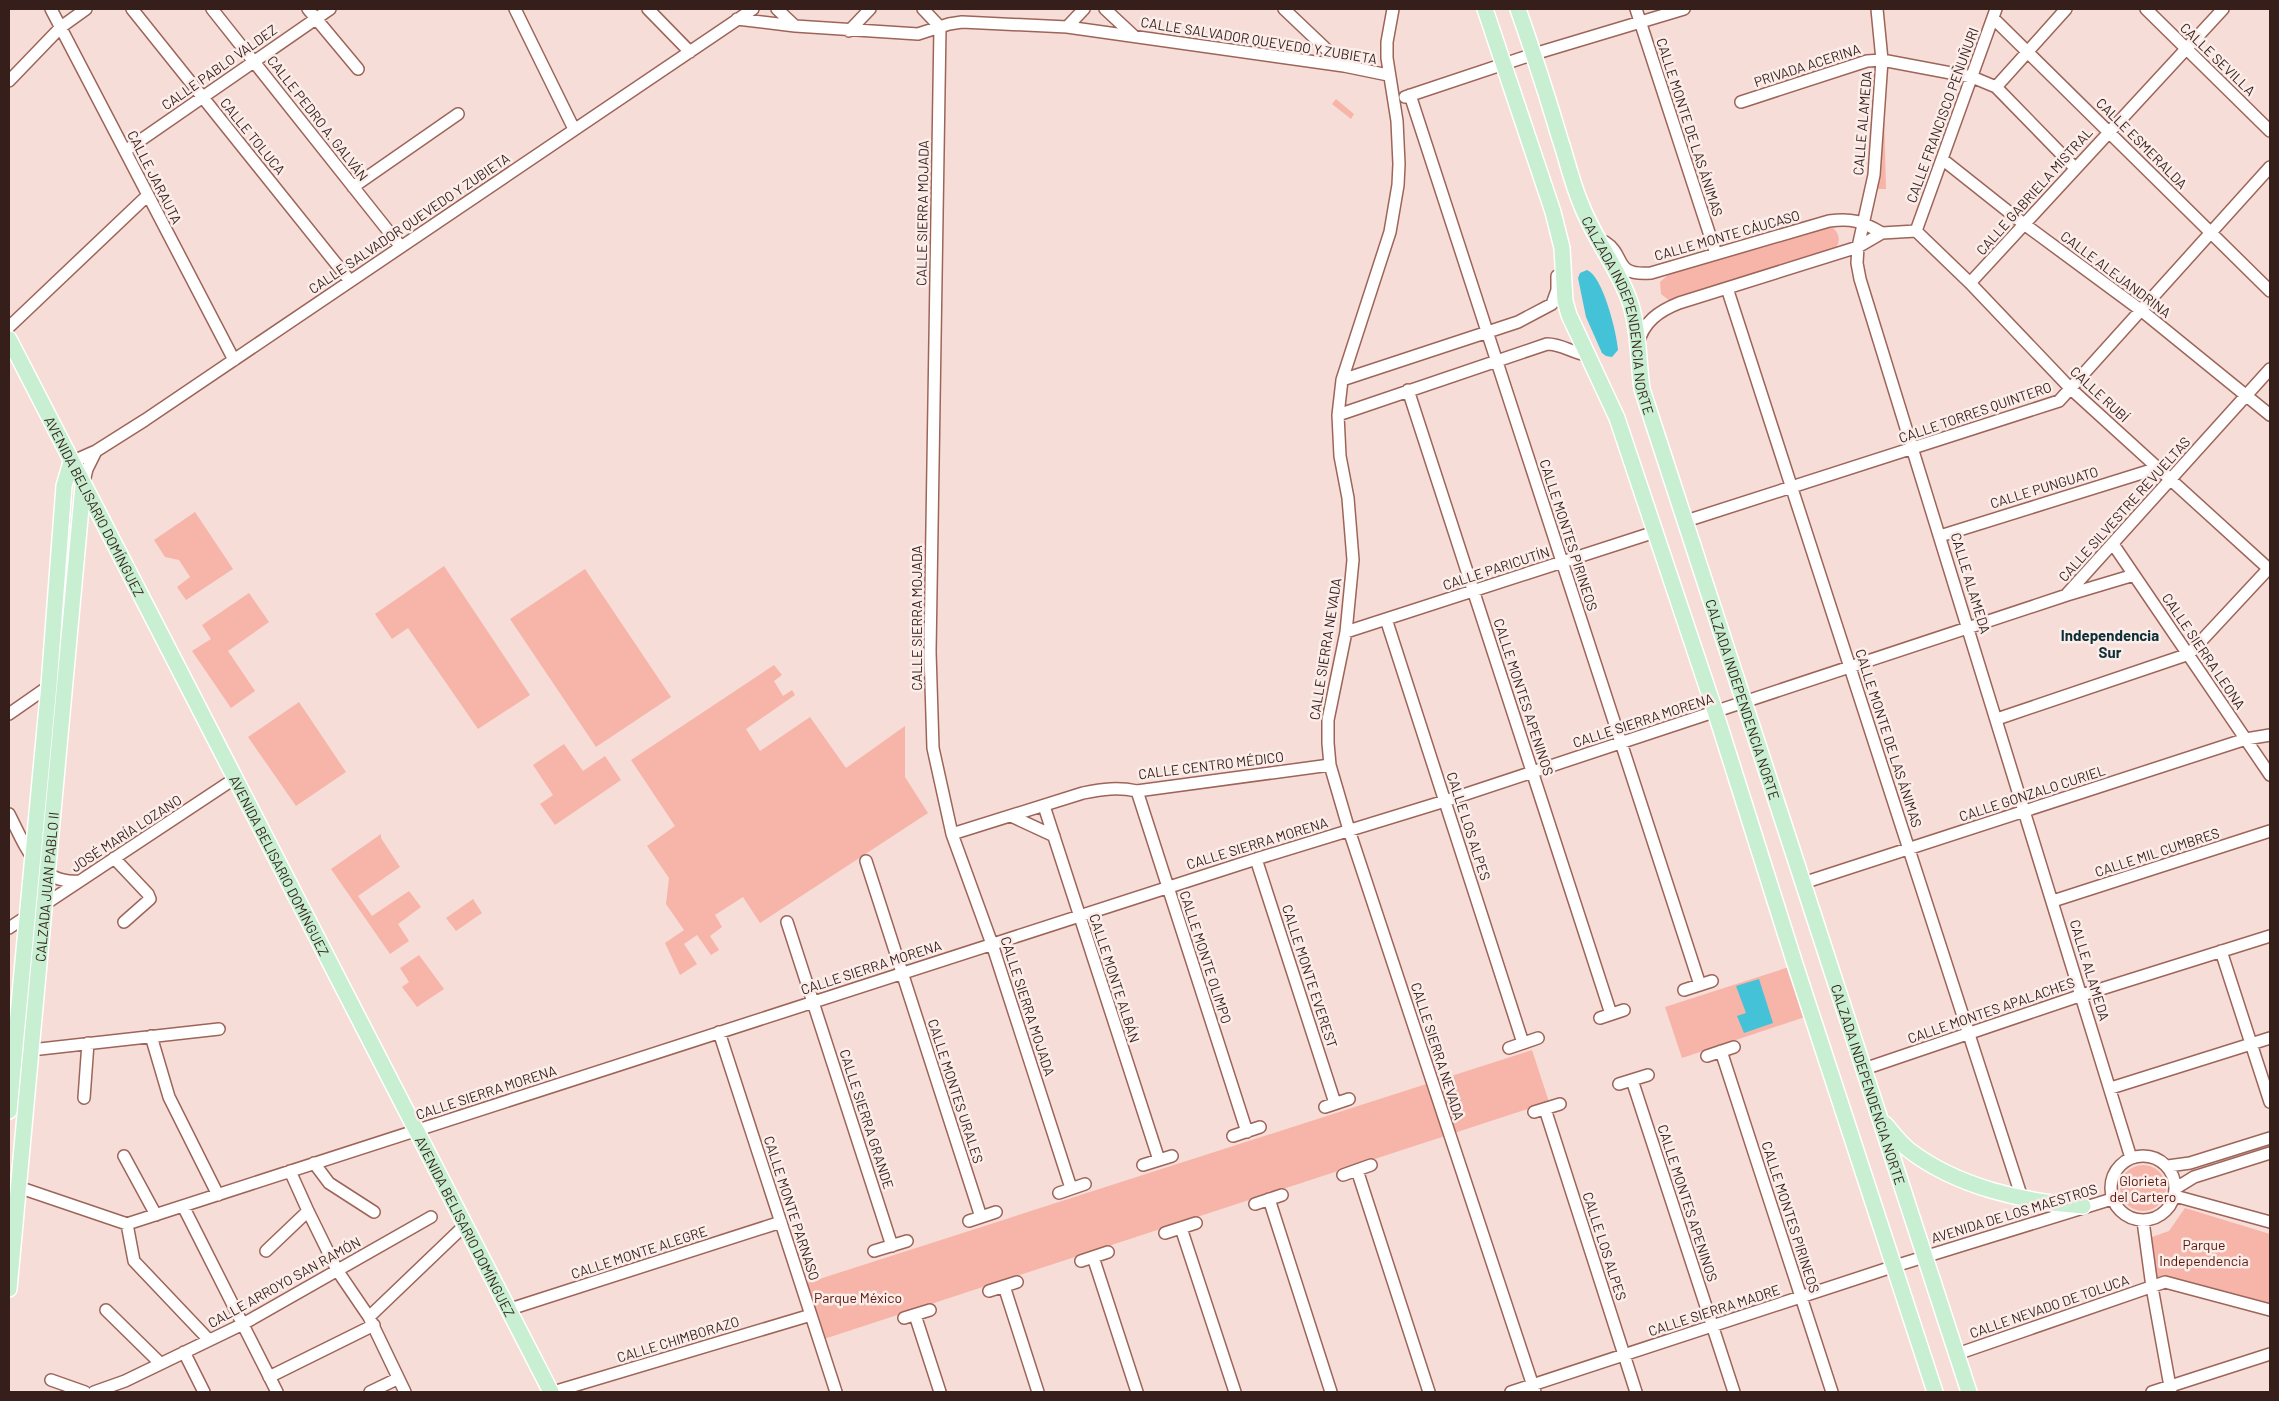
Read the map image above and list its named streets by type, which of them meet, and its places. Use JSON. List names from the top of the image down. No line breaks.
{"streets":{"main road":["CALZADA INDEPENDENCIA NORTE","AVENIDA BELISARIO DOMÍNGUEZ","CALZADA JUAN PABLO II"],"street":["CALLE SALVADOR QUEVEDO Y ZUBIETA","CALLE SEVILLA","PRIVADA ACERINA","CALLE PABLO VALDEZ","CALLE FRANCISCO PEÑUÑURI","CALLE PEDRO A. GALVÁN","CALLE ALAMEDA","CALLE MONTE DE LAS ÁNIMAS","CALLE TOLUCA","CALLE ESMERALDA","CALLE JARAUTA","CALLE GABRIELA MISTRAL","CALLE SIERRA MOJADA","CALLE MONTE CÁUCASO","CALLE ALEJANDRINA","CALLE RUBÍ","CALLE TORRES QUINTERO","CALLE PUNGUATO","CALLE SILVESTRE REVUELTAS","CALLE MONTES PIRINEOS","CALLE PARICUTÍN","CALLE SIERRA NEVADA","CALLE SIERRA LEONA","CALLE MONTES APENINOS","CALLE SIERRA MORENA","CALLE CENTRO MÉDICO","CALLE GONZALO CURIEL","CALLE LOS ALPES","JOSÉ MARÍA LOZANO","CALLE MIL CUMBRES","CALLE MONTE OLIMPO","CALLE MONTE EVEREST","CALLE MONTE ALBÁN","CALLE MONTES APALACHES","CALLE MONTES URALES","CALLE SIERRA GRANDE","CALLE MONTE PARNASO","AVENIDA DE LOS MAESTROS","CALLE MONTE ALEGRE","CALLE ARROYO SAN RAMÓN","CALLE NEVADO DE TOLUCA","CALLE SIERRA MADRE","CALLE CHIMBORAZO"]},"crossings":[["CALLE SALVADOR QUEVEDO Y ZUBIETA","CALLE PEDRO A. GALVÁN"],["CALLE SALVADOR QUEVEDO Y ZUBIETA","CALLE TOLUCA"],["CALLE SALVADOR QUEVEDO Y ZUBIETA","CALLE JARAUTA"],["CALLE SALVADOR QUEVEDO Y ZUBIETA","CALLE SIERRA MOJADA"],["CALLE SALVADOR QUEVEDO Y ZUBIETA","AVENIDA BELISARIO DOMÍNGUEZ"],["CALLE SALVADOR QUEVEDO Y ZUBIETA","CALLE SIERRA NEVADA"],["CALLE SALVADOR QUEVEDO Y ZUBIETA","CALZADA JUAN PABLO II"],["CALLE SEVILLA","CALLE GABRIELA MISTRAL"],["PRIVADA ACERINA","CALLE ALAMEDA"],["CALLE PABLO VALDEZ","CALLE PEDRO A. GALVÁN"],["CALLE PABLO VALDEZ","CALLE TOLUCA"],["CALLE PABLO VALDEZ","CALLE JARAUTA"],["CALLE FRANCISCO PEÑUÑURI","CALLE ESMERALDA"],["CALLE FRANCISCO PEÑUÑURI","CALLE ALEJANDRINA"],["CALLE FRANCISCO PEÑUÑURI","CALLE RUBÍ"],["CALLE ALAMEDA","CALLE MONTE CÁUCASO"],["CALLE ALAMEDA","CALLE TORRES QUINTERO"],["CALLE ALAMEDA","CALLE PUNGUATO"],["CALLE ALAMEDA","CALLE SILVESTRE REVUELTAS"],["CALLE ALAMEDA","CALLE GONZALO CURIEL"],["CALLE ALAMEDA","CALLE MIL CUMBRES"],["CALLE ALAMEDA","CALLE MONTES APALACHES"],["CALLE ALAMEDA","AVENIDA DE LOS MAESTROS"],["CALLE MONTE DE LAS ÁNIMAS","CALLE MONTE CÁUCASO"],["CALLE MONTE DE LAS ÁNIMAS","CALLE TORRES QUINTERO"],["CALLE MONTE DE LAS ÁNIMAS","CALLE SILVESTRE REVUELTAS"],["CALLE MONTE DE LAS ÁNIMAS","CALLE GONZALO CURIEL"],["CALLE MONTE DE LAS ÁNIMAS","CALLE MONTES APALACHES"],["CALLE ESMERALDA","CALLE GABRIELA MISTRAL"],["CALLE ESMERALDA","CALLE TORRES QUINTERO"],["CALLE GABRIELA MISTRAL","CALLE ALEJANDRINA"],["CALLE GABRIELA MISTRAL","CALLE RUBÍ"],["CALLE SIERRA MOJADA","CALLE SIERRA MORENA"],["CALLE SIERRA MOJADA","CALLE CENTRO MÉDICO"],["CALLE MONTE CÁUCASO","CALZADA INDEPENDENCIA NORTE"],["CALLE ALEJANDRINA","CALLE TORRES QUINTERO"],["CALLE ALEJANDRINA","CALLE SILVESTRE REVUELTAS"],["CALZADA INDEPENDENCIA NORTE","CALLE TORRES QUINTERO"],["CALZADA INDEPENDENCIA NORTE","CALLE SILVESTRE REVUELTAS"],["CALZADA INDEPENDENCIA NORTE","CALLE SIERRA MORENA"],["CALZADA INDEPENDENCIA NORTE","CALLE GONZALO CURIEL"],["CALZADA INDEPENDENCIA NORTE","CALLE MONTES APALACHES"],["CALZADA INDEPENDENCIA NORTE","AVENIDA DE LOS MAESTROS"],["CALZADA INDEPENDENCIA NORTE","CALLE NEVADO DE TOLUCA"],["CALZADA INDEPENDENCIA NORTE","CALLE SIERRA MADRE"],["CALLE RUBÍ","CALLE TORRES QUINTERO"],["CALLE RUBÍ","CALLE PUNGUATO"],["CALLE RUBÍ","CALLE SILVESTRE REVUELTAS"],["AVENIDA BELISARIO DOMÍNGUEZ","CALLE SIERRA MORENA"],["AVENIDA BELISARIO DOMÍNGUEZ","JOSÉ MARÍA LOZANO"],["AVENIDA BELISARIO DOMÍNGUEZ","CALZADA JUAN PABLO II"],["AVENIDA BELISARIO DOMÍNGUEZ","CALLE MONTE ALEGRE"],["AVENIDA BELISARIO DOMÍNGUEZ","CALLE CHIMBORAZO"],["CALLE SILVESTRE REVUELTAS","CALLE SIERRA LEONA"],["CALLE SILVESTRE REVUELTAS","CALLE SIERRA MORENA"],["CALLE MONTES PIRINEOS","CALLE PARICUTÍN"],["CALLE MONTES PIRINEOS","CALLE SIERRA MORENA"],["CALLE MONTES PIRINEOS","CALLE SIERRA MADRE"],["CALLE PARICUTÍN","CALLE SIERRA NEVADA"],["CALLE PARICUTÍN","CALLE MONTES APENINOS"],["CALLE PARICUTÍN","CALLE LOS ALPES"],["CALLE SIERRA NEVADA","CALLE SIERRA MORENA"],["CALLE SIERRA NEVADA","CALLE CENTRO MÉDICO"],["CALLE SIERRA NEVADA","CALLE SIERRA MADRE"],["CALLE SIERRA LEONA","CALLE GONZALO CURIEL"],["CALLE MONTES APENINOS","CALLE SIERRA MORENA"],["CALLE MONTES APENINOS","CALLE SIERRA MADRE"],["CALLE SIERRA MORENA","CALLE LOS ALPES"],["CALLE SIERRA MORENA","CALLE MONTE OLIMPO"],["CALLE SIERRA MORENA","CALLE MONTE EVEREST"],["CALLE SIERRA MORENA","CALLE MONTE ALBÁN"],["CALLE SIERRA MORENA","CALLE MONTES URALES"],["CALLE SIERRA MORENA","CALLE SIERRA GRANDE"],["CALLE SIERRA MORENA","CALLE MONTE PARNASO"],["CALLE CENTRO MÉDICO","CALLE MONTE OLIMPO"],["CALLE CENTRO MÉDICO","CALLE MONTE ALBÁN"],["CALLE LOS ALPES","CALLE SIERRA MADRE"],["JOSÉ MARÍA LOZANO","CALZADA JUAN PABLO II"],["CALLE MONTE PARNASO","CALLE MONTE ALEGRE"],["CALLE MONTE PARNASO","CALLE CHIMBORAZO"],["AVENIDA DE LOS MAESTROS","CALLE SIERRA MADRE"]],"districts":["Independencia Sur"],"parks":["Glorieta del Cartero","Parque Independencia","Parque México"]}
